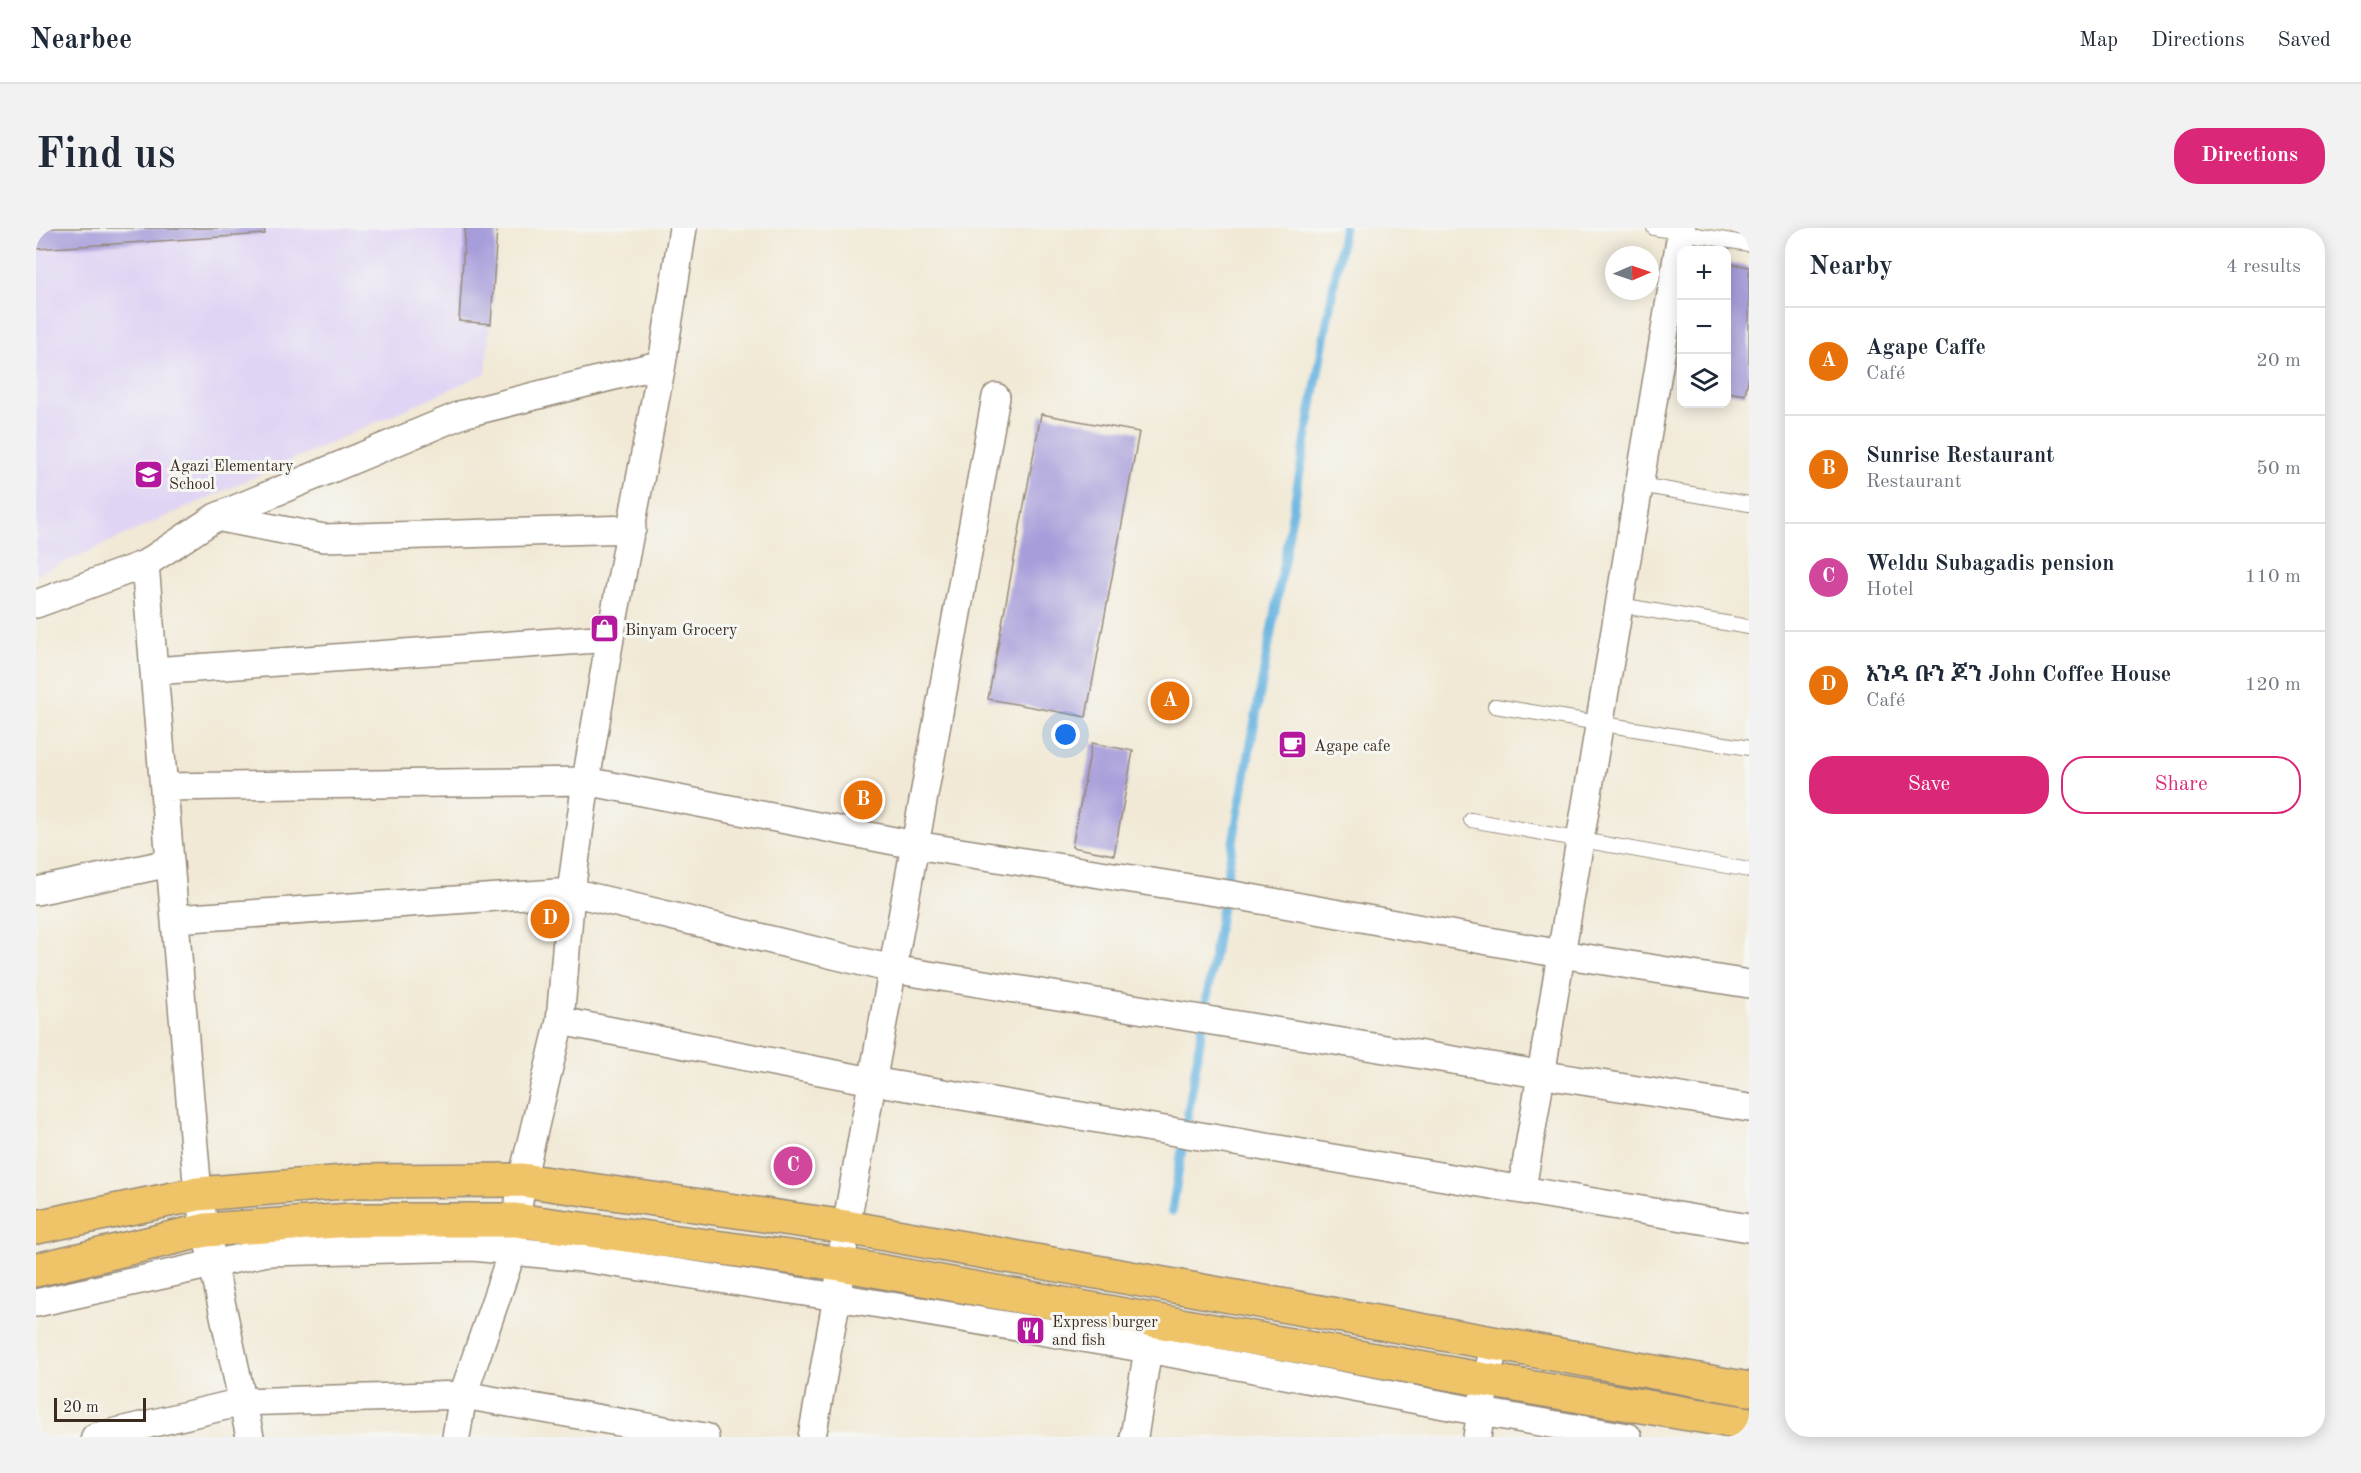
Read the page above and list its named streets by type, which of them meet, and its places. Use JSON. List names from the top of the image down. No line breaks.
{"places":{"school or university":["Agazi Elementary School"],"shop":["Binyam Grocery"],"cafe":["Agape cafe"],"restaurant":["Express burger and fish"]},"scale_bar":"20 m","north":"right","page":{"header":"Nearbee","nav":["Map","Directions","Saved"],"buttons":["Directions",["Save","Share"]],"title":"Find us","heading":["Nearby","4 results"],"map_buttons":["+","−"],"list":[{"mark":"A","name":"Agape Caffe","note":"Café","value":"20 m"},{"mark":"B","name":"Sunrise Restaurant","note":"Restaurant","value":"50 m"},{"mark":"C","name":"Weldu Subagadis pension","note":"Hotel","value":"110 m"},{"mark":"D","name":"እንዳ ቡን ጆን John Coffee House","note":"Café","value":"120 m"}],"pins":["A","B","D","C"],"scale":"20 m"}}
